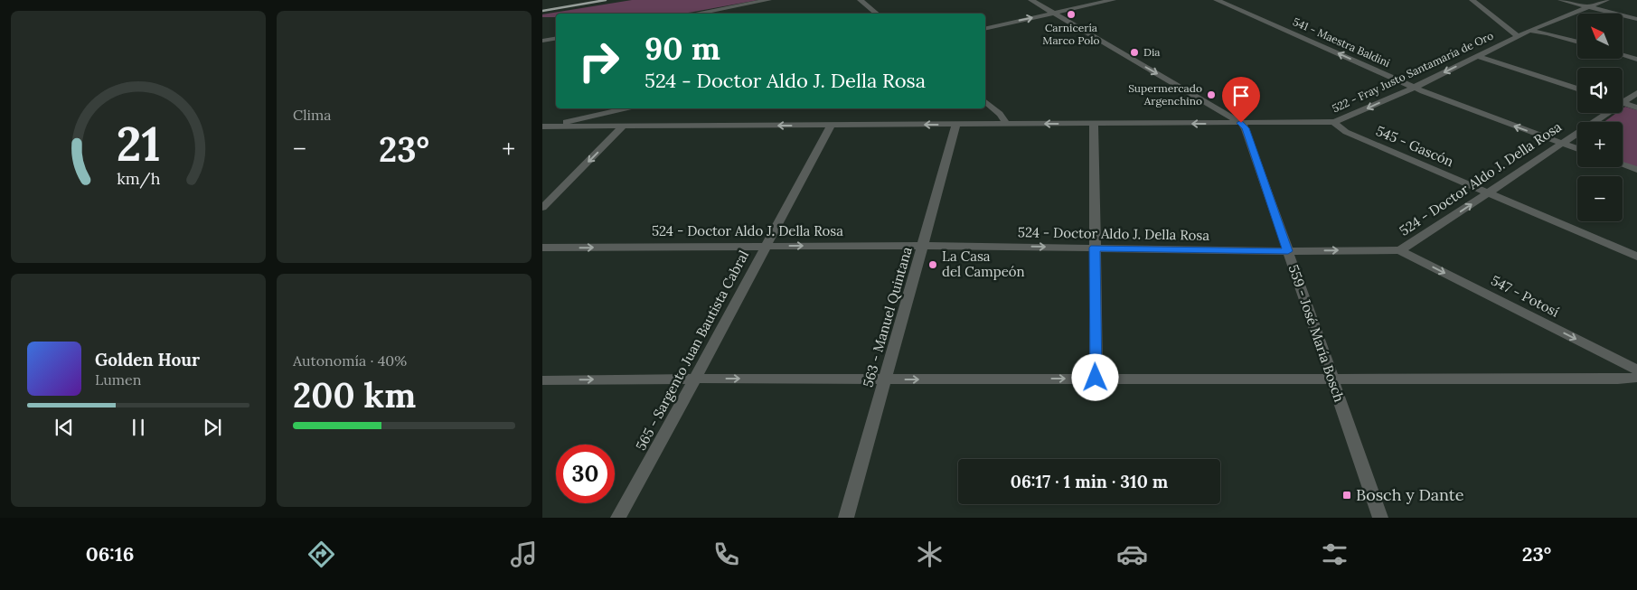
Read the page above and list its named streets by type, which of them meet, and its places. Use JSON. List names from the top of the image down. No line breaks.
{"streets":{"street":["541 - Maestra Baldini","522 - Fray Justo Santamaría de Oro","545 - Gascón","524 - Doctor Aldo J. Della Rosa","547 - Potosí","563 - Manuel Quintana","559 - José María Bosch","565 - Sargento Juan Bautista Cabral"]},"crossings":[["541 - Maestra Baldini","522 - Fray Justo Santamaría de Oro"],["541 - Maestra Baldini","524 - Doctor Aldo J. Della Rosa"],["522 - Fray Justo Santamaría de Oro","545 - Gascón"],["522 - Fray Justo Santamaría de Oro","563 - Manuel Quintana"],["522 - Fray Justo Santamaría de Oro","559 - José María Bosch"],["522 - Fray Justo Santamaría de Oro","565 - Sargento Juan Bautista Cabral"],["545 - Gascón","524 - Doctor Aldo J. Della Rosa"],["524 - Doctor Aldo J. Della Rosa","547 - Potosí"],["524 - Doctor Aldo J. Della Rosa","563 - Manuel Quintana"],["524 - Doctor Aldo J. Della Rosa","559 - José María Bosch"],["524 - Doctor Aldo J. Della Rosa","565 - Sargento Juan Bautista Cabral"]],"one_way":["522 - Fray Justo Santamaría de Oro","524 - Doctor Aldo J. Della Rosa","547 - Potosí"],"places":{"other":["Carnicería Marco Polo","Dia","Supermercado Argenchino","La Casa del Campeón"],"transit":["Bosch y Dante"]},"north":"top left","page":{"tile":["Clima",["Autonomía · 40%","200 km"]],"map_buttons":["+","−"],"turn":["90 m","524 - Doctor Aldo J. Della Rosa"],"heat":["−","23°","+"],"song":["Golden Hour","Lumen"],"limit":"30","trip":"06:17 · 1 min · 310 m","tabs":["06:16","23°"],"gauge":["21","km/h"]}}
